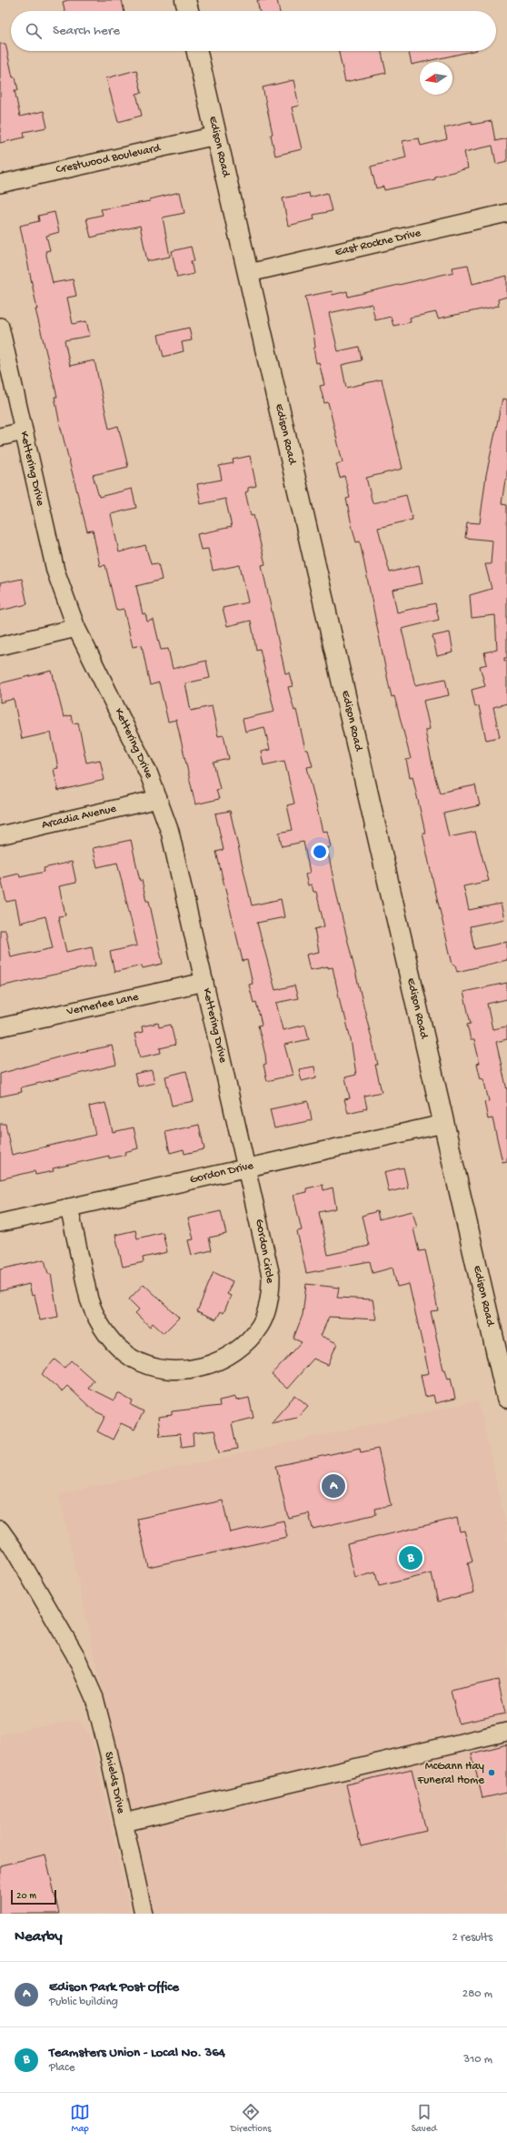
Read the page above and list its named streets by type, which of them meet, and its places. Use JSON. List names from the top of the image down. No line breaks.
{"streets":{"main road":["Edison Road"],"street":["Crestwood Boulevard","East Rockne Drive","Kettering Drive","Arcadia Avenue","Vernerlee Lane","Gordon Drive","Gordon Circle","Shields Drive"]},"crossings":[["Edison Road","Crestwood Boulevard"],["Edison Road","East Rockne Drive"],["Edison Road","Gordon Drive"],["Kettering Drive","Arcadia Avenue"],["Kettering Drive","Vernerlee Lane"],["Kettering Drive","Gordon Drive"],["Kettering Drive","Gordon Circle"],["Gordon Drive","Gordon Circle"]],"places":["McGann Hay Funeral Home"],"scale_bar":"20 m","north":"left","page":{"search":"Search here","pins":["A","B"],"scale":"20 m","heading":["Nearby","2 results"],"list":[{"mark":"A","name":"Edison Park Post Office","note":"Public building","value":"280 m"},{"mark":"B","name":"Teamsters Union - Local No. 364","note":"Place","value":"310 m"}],"nav":["Map","Directions","Saved"]}}
